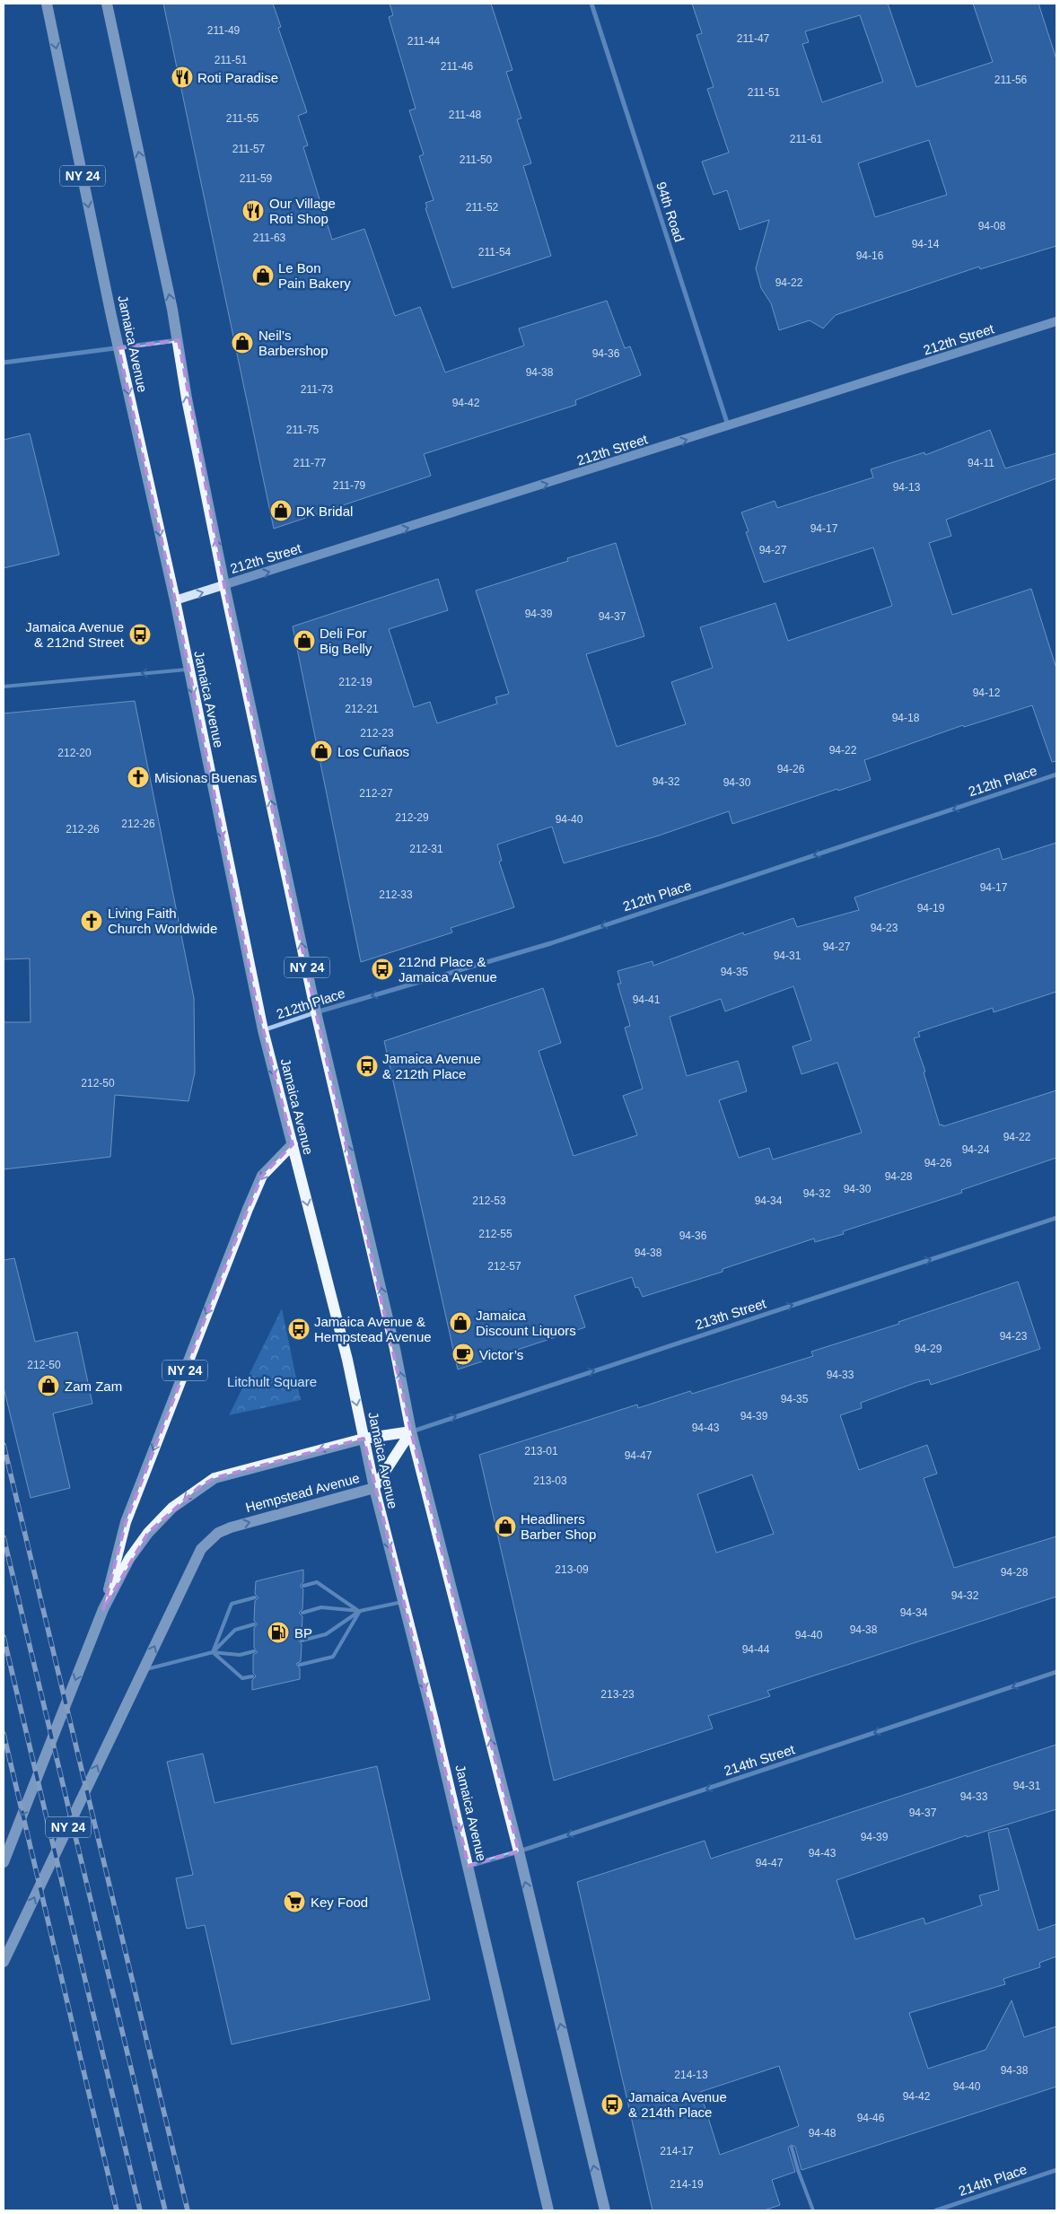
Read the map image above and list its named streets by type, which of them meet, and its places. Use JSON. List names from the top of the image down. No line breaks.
{"streets":{"main road":["NY 24","212th Street","Jamaica Avenue","Hempstead Avenue"],"street":["94th Road","212th Place","213th Street","214th Street","214th Place"]},"crossings":[["NY 24","212th Street"],["NY 24","Jamaica Avenue"],["NY 24","212th Place"],["NY 24","213th Street"],["NY 24","Hempstead Avenue"],["94th Road","212th Street"],["212th Street","Jamaica Avenue"],["Jamaica Avenue","212th Place"],["Jamaica Avenue","Hempstead Avenue"],["Jamaica Avenue","214th Street"],["213th Street","Hempstead Avenue"]],"one_way":["212th Street","212th Place","213th Street","214th Street"],"parks":["Litchult Square"],"places":{"restaurant":["Roti Paradise","Our Village Roti Shop"],"shop":["Le Bon Pain Bakery","Neil’s Barbershop","DK Bridal","Deli For Big Belly","Los Cuñaos","Jamaica Discount Liquors","Zam Zam","Headliners Barber Shop"],"bus stop":["Jamaica Avenue & 212nd Street","212nd Place & Jamaica Avenue","Jamaica Avenue & 212th Place","Jamaica Avenue & Hempstead Avenue","Jamaica Avenue & 214th Place"],"church":["Misionas Buenas","Living Faith Church Worldwide"],"cafe":["Victor’s"],"fuel station":["BP"],"supermarket":["Key Food"]},"house_numbers":["211-49","211-47","211-44","211-51","211-46","211-56","211-51","211-48","211-55","211-61","211-57","211-50","211-59","211-52","94-08","211-63","94-14","211-54","94-16","94-22","94-36","94-38","211-73","94-42","211-75","211-77","94-11","211-79","94-13","94-17","94-27","94-39","94-37","212-19","94-12","212-21","94-18","212-23","94-22","212-20","94-26","94-32","94-30","212-27","212-29","94-40","212-26","212-26","212-31","94-17","212-33","94-19","94-23","94-27","94-31","94-35","94-41","212-50","94-22","94-24","94-26","94-28","94-30","94-32","212-53","94-34","212-55","94-36","94-38","212-57","94-23","94-29","212-50","94-33","94-35","94-39","94-43","213-01","94-47","213-03","213-09","94-28","94-32","94-34","94-38","94-40","94-44","213-23","94-31","94-33","94-37","94-39","94-43","94-47","94-38","214-13","94-40","94-42","94-46","94-48","214-17","214-19"]}
